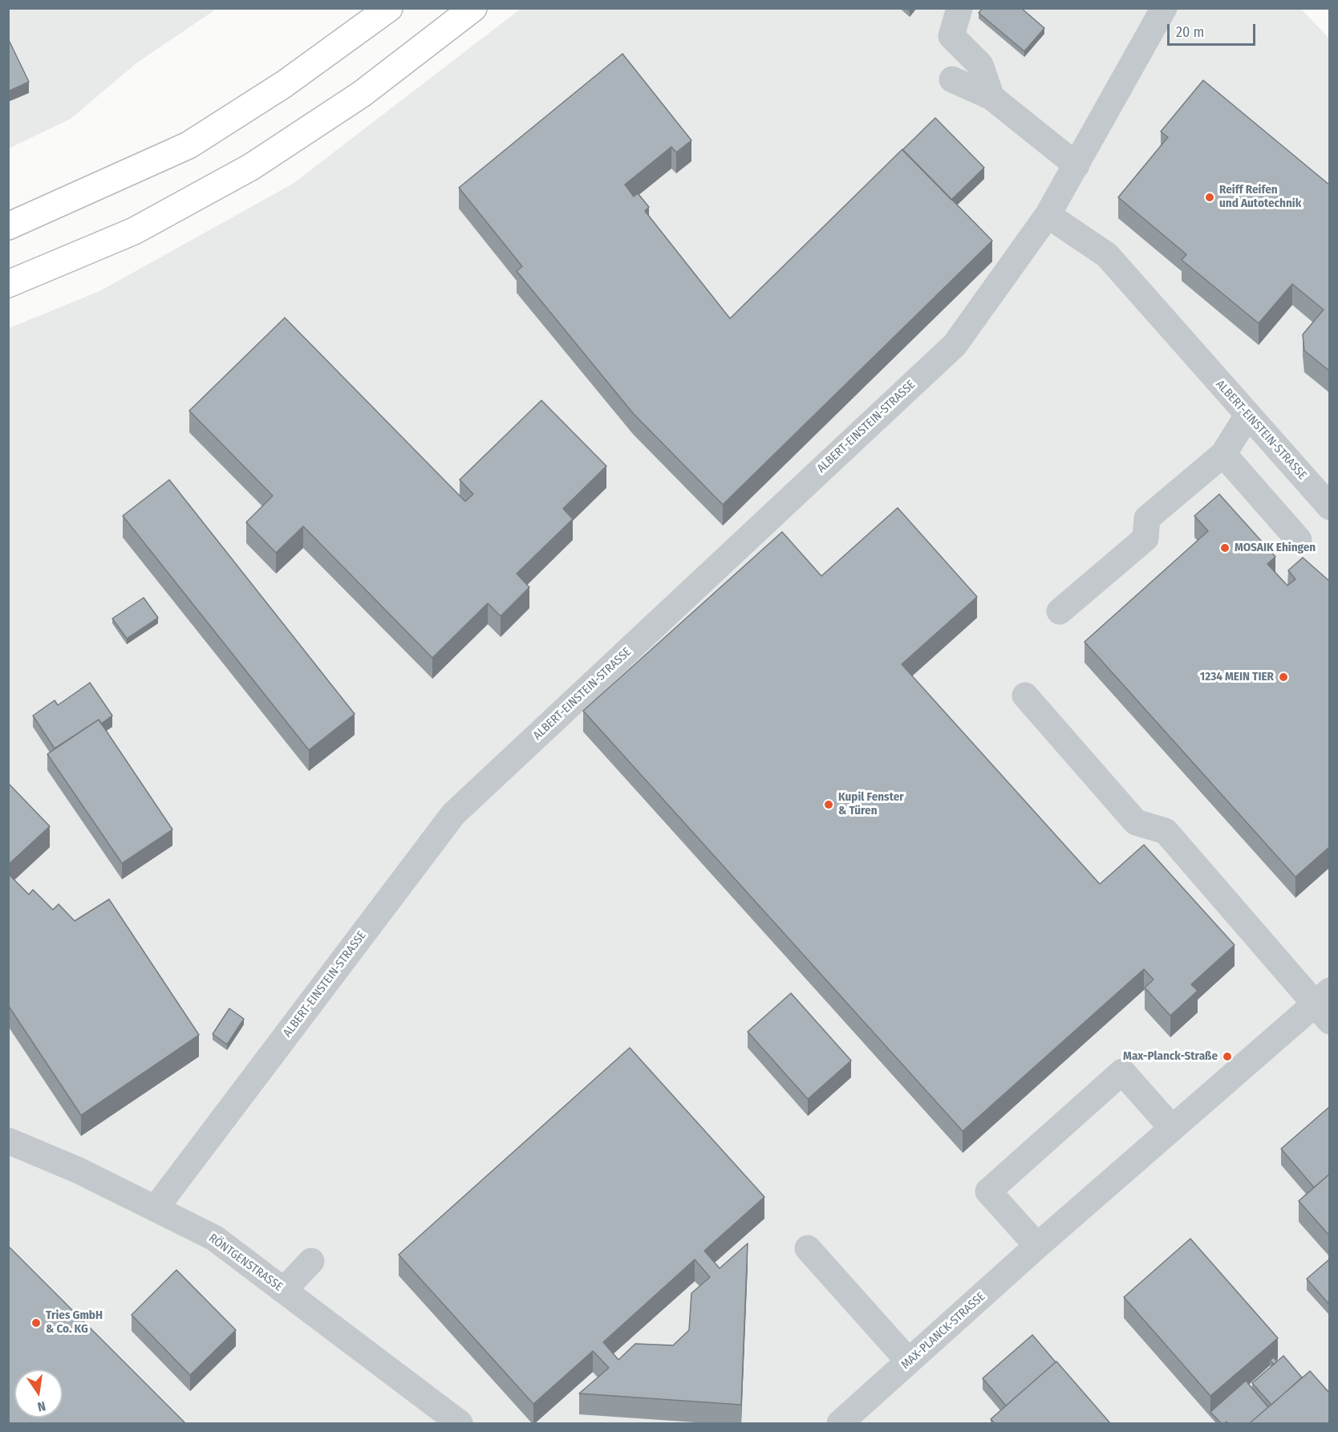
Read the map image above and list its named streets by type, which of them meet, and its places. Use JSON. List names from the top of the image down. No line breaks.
{"streets":{"street":["ALBERT-EINSTEIN-STRASSE","RÖNTGENSTRASSE","MAX-PLANCK-STRASSE"]},"crossings":[["ALBERT-EINSTEIN-STRASSE","RÖNTGENSTRASSE"]],"places":["Reiff Reifen und Autotechnik","MOSAIK Ehingen","1234 MEIN TIER","Kupil Fenster & Türen","Max-Planck-Straße","Tries GmbH & Co. KG"],"scale_bar":"20 m","north":"bottom"}
